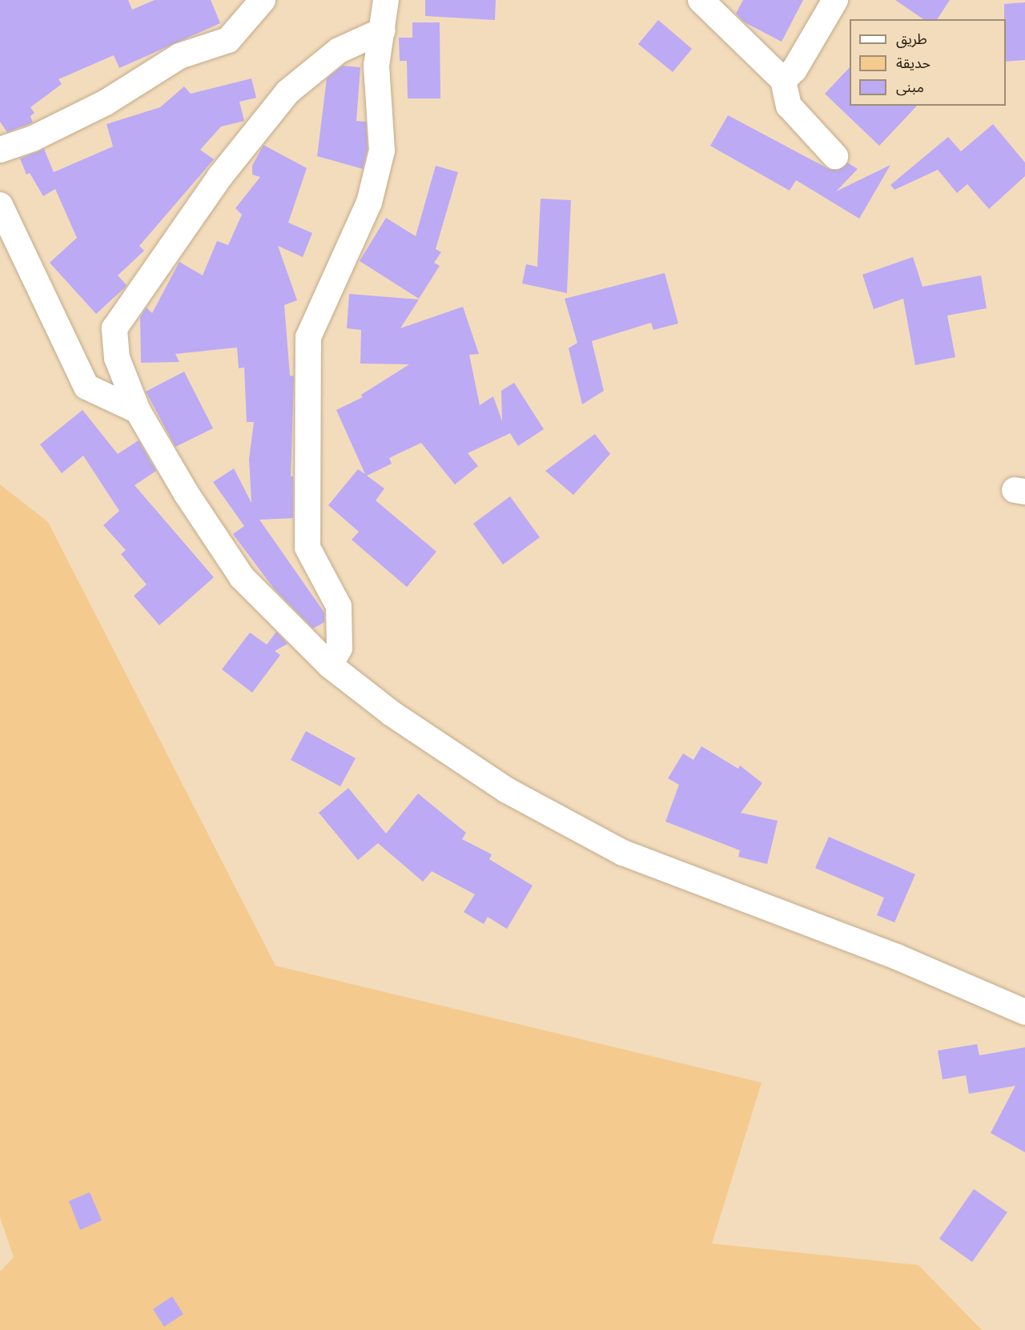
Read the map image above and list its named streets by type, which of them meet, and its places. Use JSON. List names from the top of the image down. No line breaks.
{"legend":["طريق","حديقة","مبنى"]}
